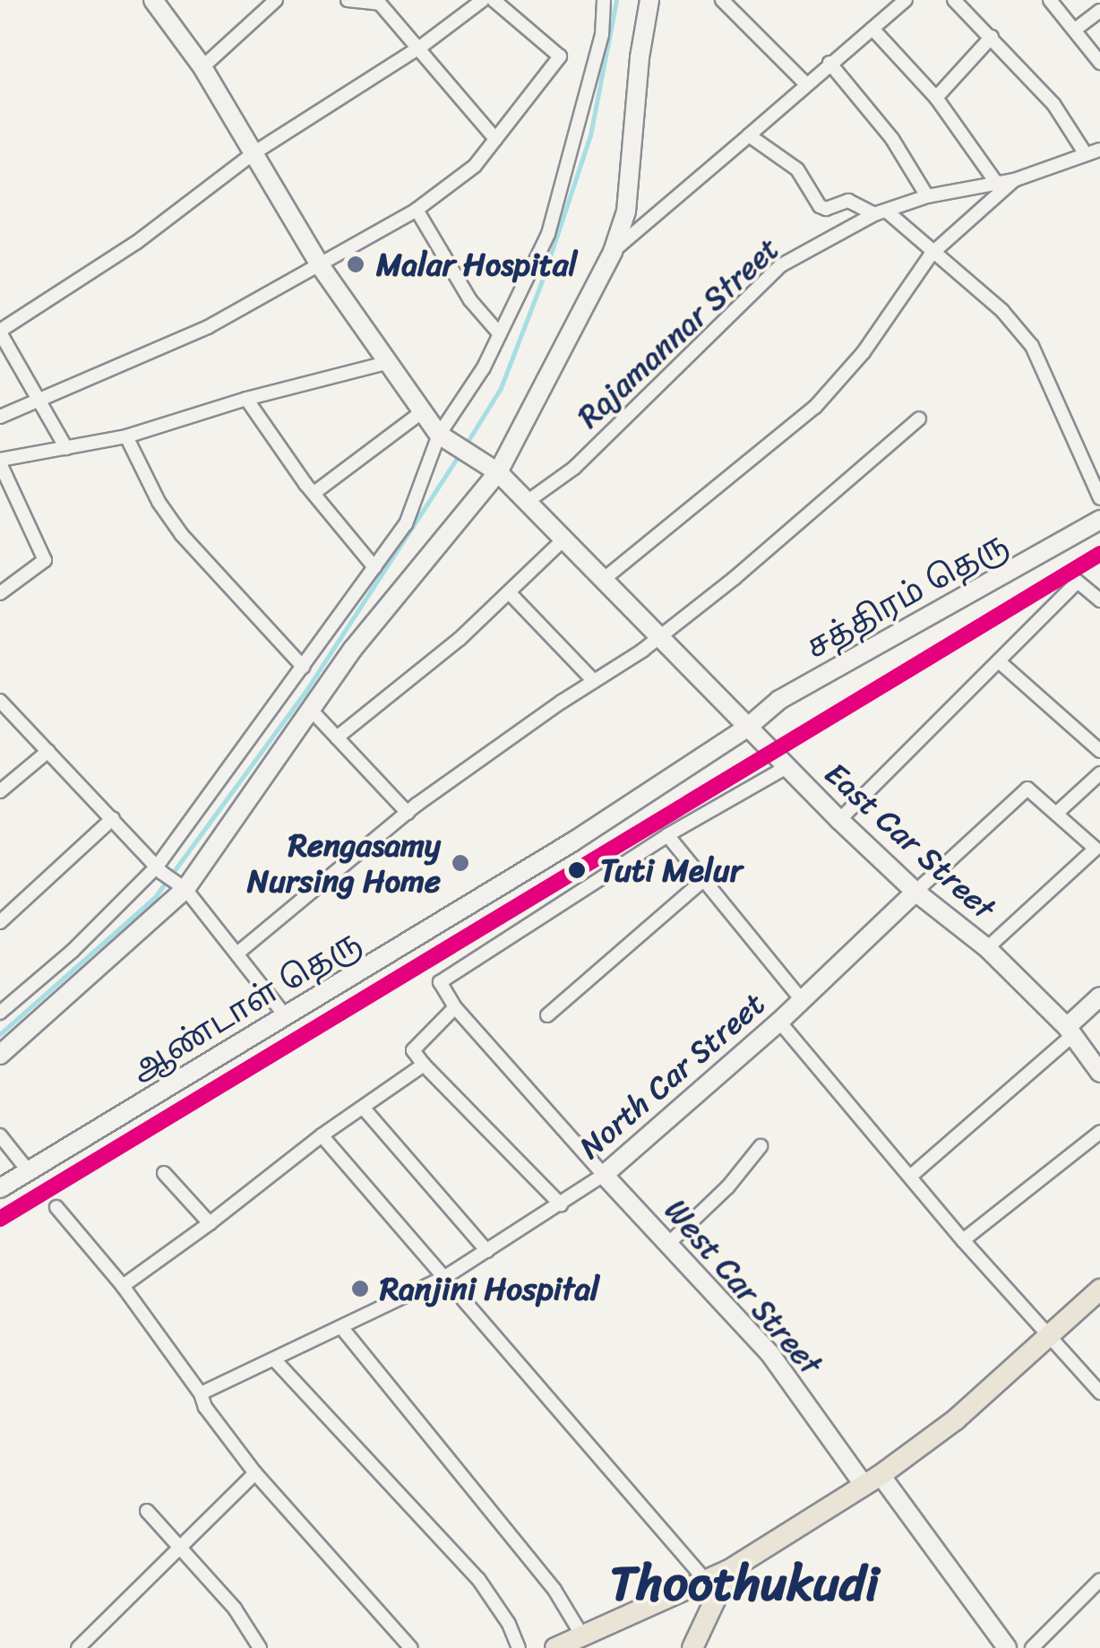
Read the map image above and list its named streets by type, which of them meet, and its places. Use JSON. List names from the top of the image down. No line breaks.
{"streets":{"street":["Rajamannar Street","சத்திரம் தெரு","East Car Street","ஆண்டாள் தெரு","North Car Street","West Car Street"]},"crossings":[["Rajamannar Street","East Car Street"],["சத்திரம் தெரு","East Car Street"],["சத்திரம் தெரு","ஆண்டாள் தெரு"],["East Car Street","ஆண்டாள் தெரு"],["East Car Street","North Car Street"],["North Car Street","West Car Street"]],"districts":["Thoothukudi"],"places":["Malar Hospital","Rengasamy Nursing Home","Tuti Melur","Ranjini Hospital"]}
